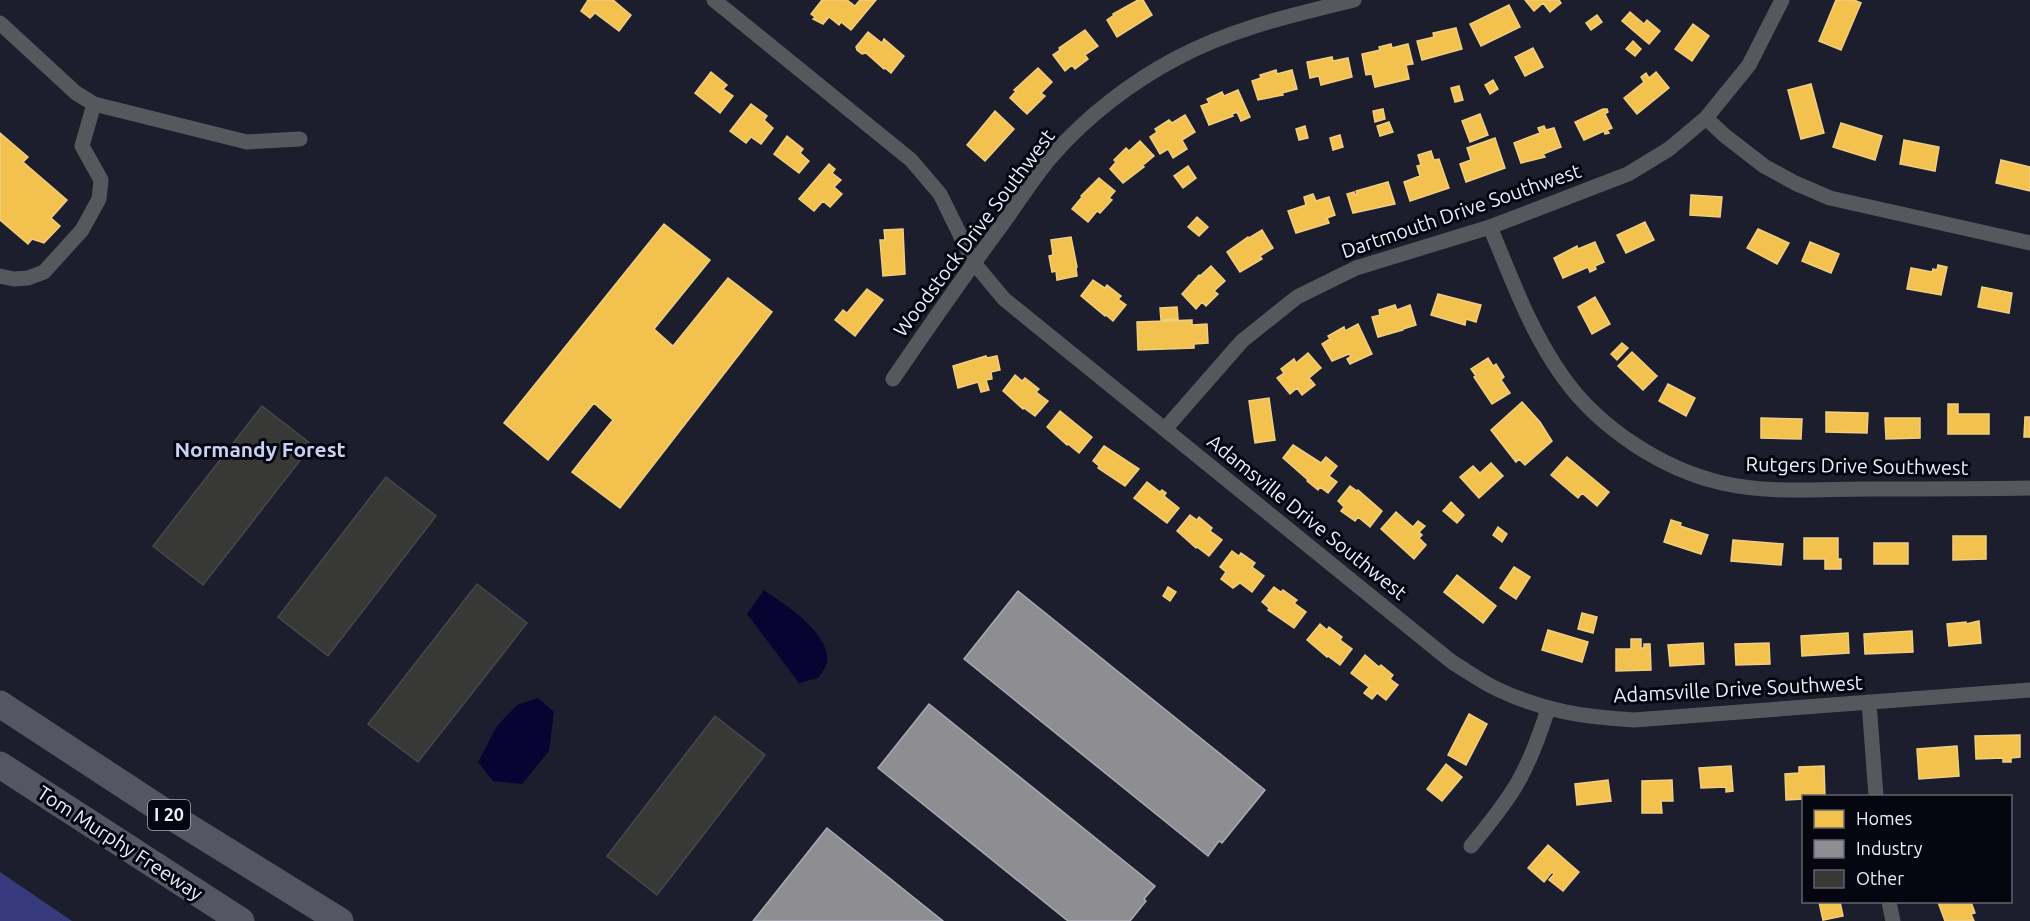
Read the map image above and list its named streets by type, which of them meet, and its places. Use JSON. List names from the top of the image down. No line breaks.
{"streets":{"highway":["I 20","Tom Murphy Freeway"],"street":["Dartmouth Drive Southwest","Woodstock Drive Southwest","Rutgers Drive Southwest","Adamsville Drive Southwest"]},"crossings":[["Dartmouth Drive Southwest","Rutgers Drive Southwest"],["Dartmouth Drive Southwest","Adamsville Drive Southwest"],["Woodstock Drive Southwest","Adamsville Drive Southwest"]],"districts":["Normandy Forest"],"legend":["Homes","Industry","Other"]}
